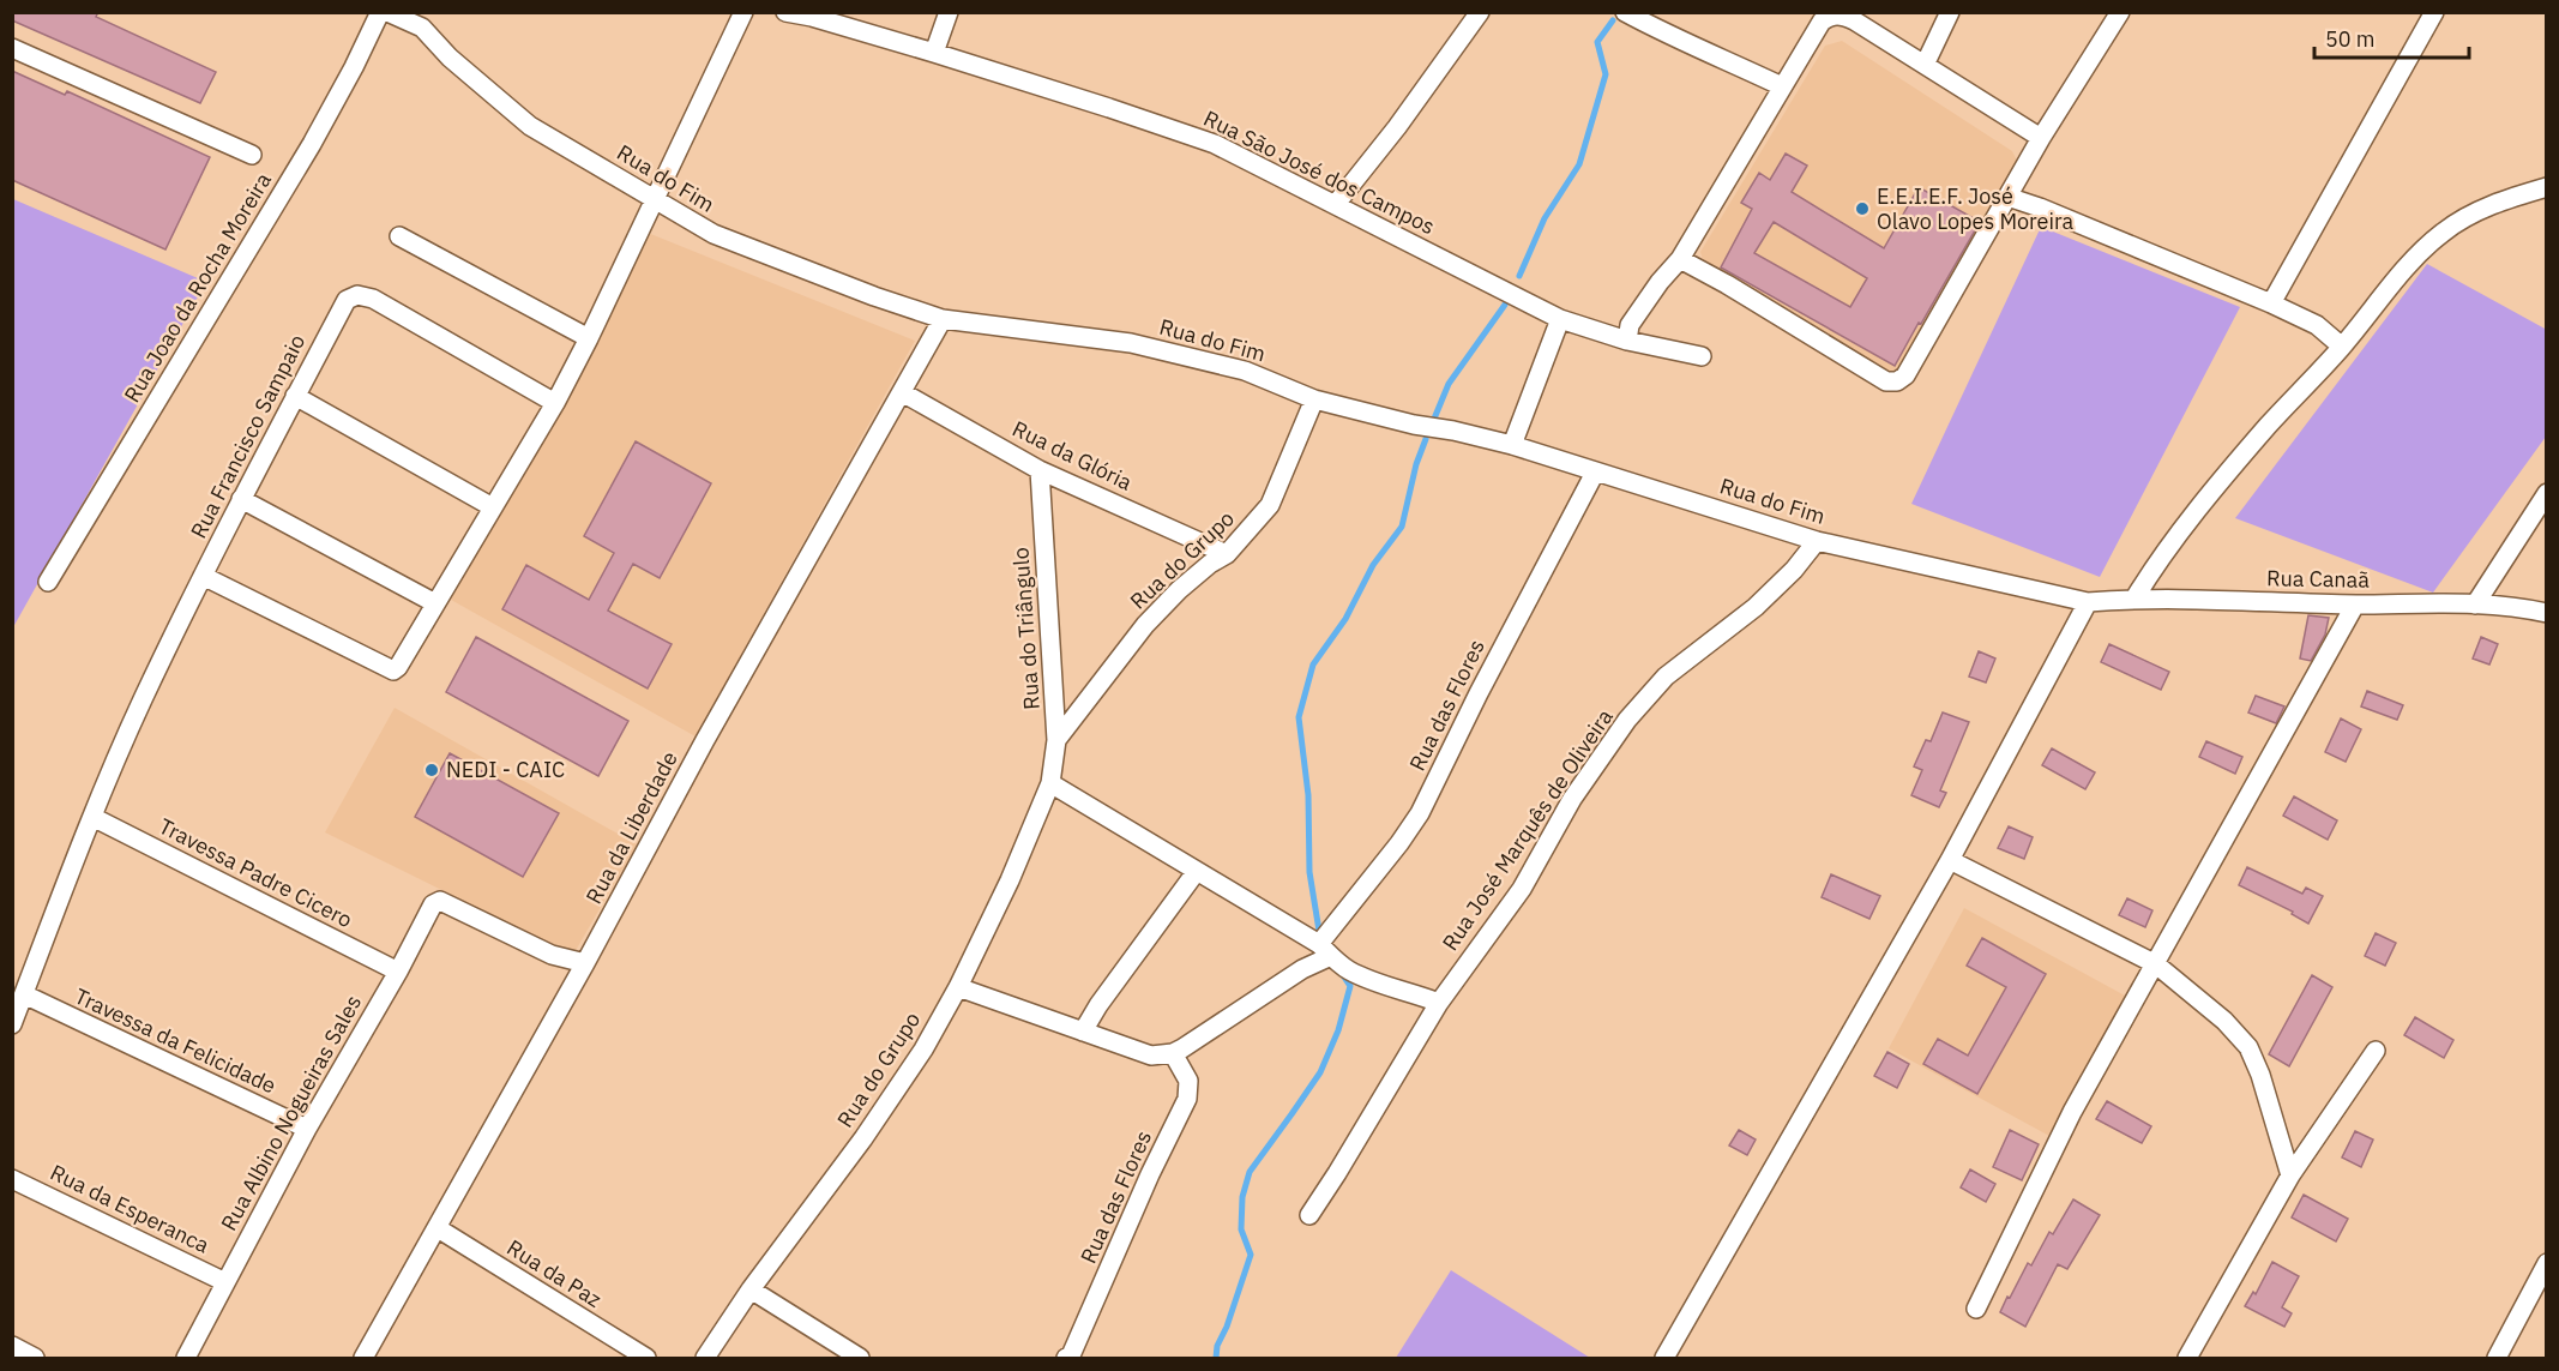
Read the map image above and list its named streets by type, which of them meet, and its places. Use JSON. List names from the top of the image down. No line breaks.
{"streets":{"street":["Rua São José dos Campos","Rua do Fim","Rua Joao da Rocha Moreira","Rua Francisco Sampaio","Rua da Glória","Rua do Grupo","Rua Canaã","Rua do Triângulo","Rua das Flores","Rua da Liberdade","Rua José Marquês de Oliveira","Travessa Padre Cicero","Travessa da Felicidade","Rua Albino Nogueiras Sales","Rua da Esperanca","Rua da Paz"]},"crossings":[["Rua do Fim","Rua do Grupo"],["Rua do Fim","Rua Canaã"],["Rua do Fim","Rua das Flores"],["Rua do Fim","Rua da Liberdade"],["Rua do Fim","Rua José Marquês de Oliveira"],["Rua Francisco Sampaio","Travessa Padre Cicero"],["Rua Francisco Sampaio","Travessa da Felicidade"],["Rua da Glória","Rua do Grupo"],["Rua da Glória","Rua do Triângulo"],["Rua da Glória","Rua da Liberdade"],["Rua do Grupo","Rua do Triângulo"],["Rua da Liberdade","Rua Albino Nogueiras Sales"],["Rua da Liberdade","Rua da Paz"],["Travessa Padre Cicero","Rua Albino Nogueiras Sales"],["Travessa da Felicidade","Rua Albino Nogueiras Sales"],["Rua Albino Nogueiras Sales","Rua da Esperanca"]],"places":["E.E.I.E.F. José Olavo Lopes Moreira","NEDI - CAIC"],"scale_bar":"50 m"}
